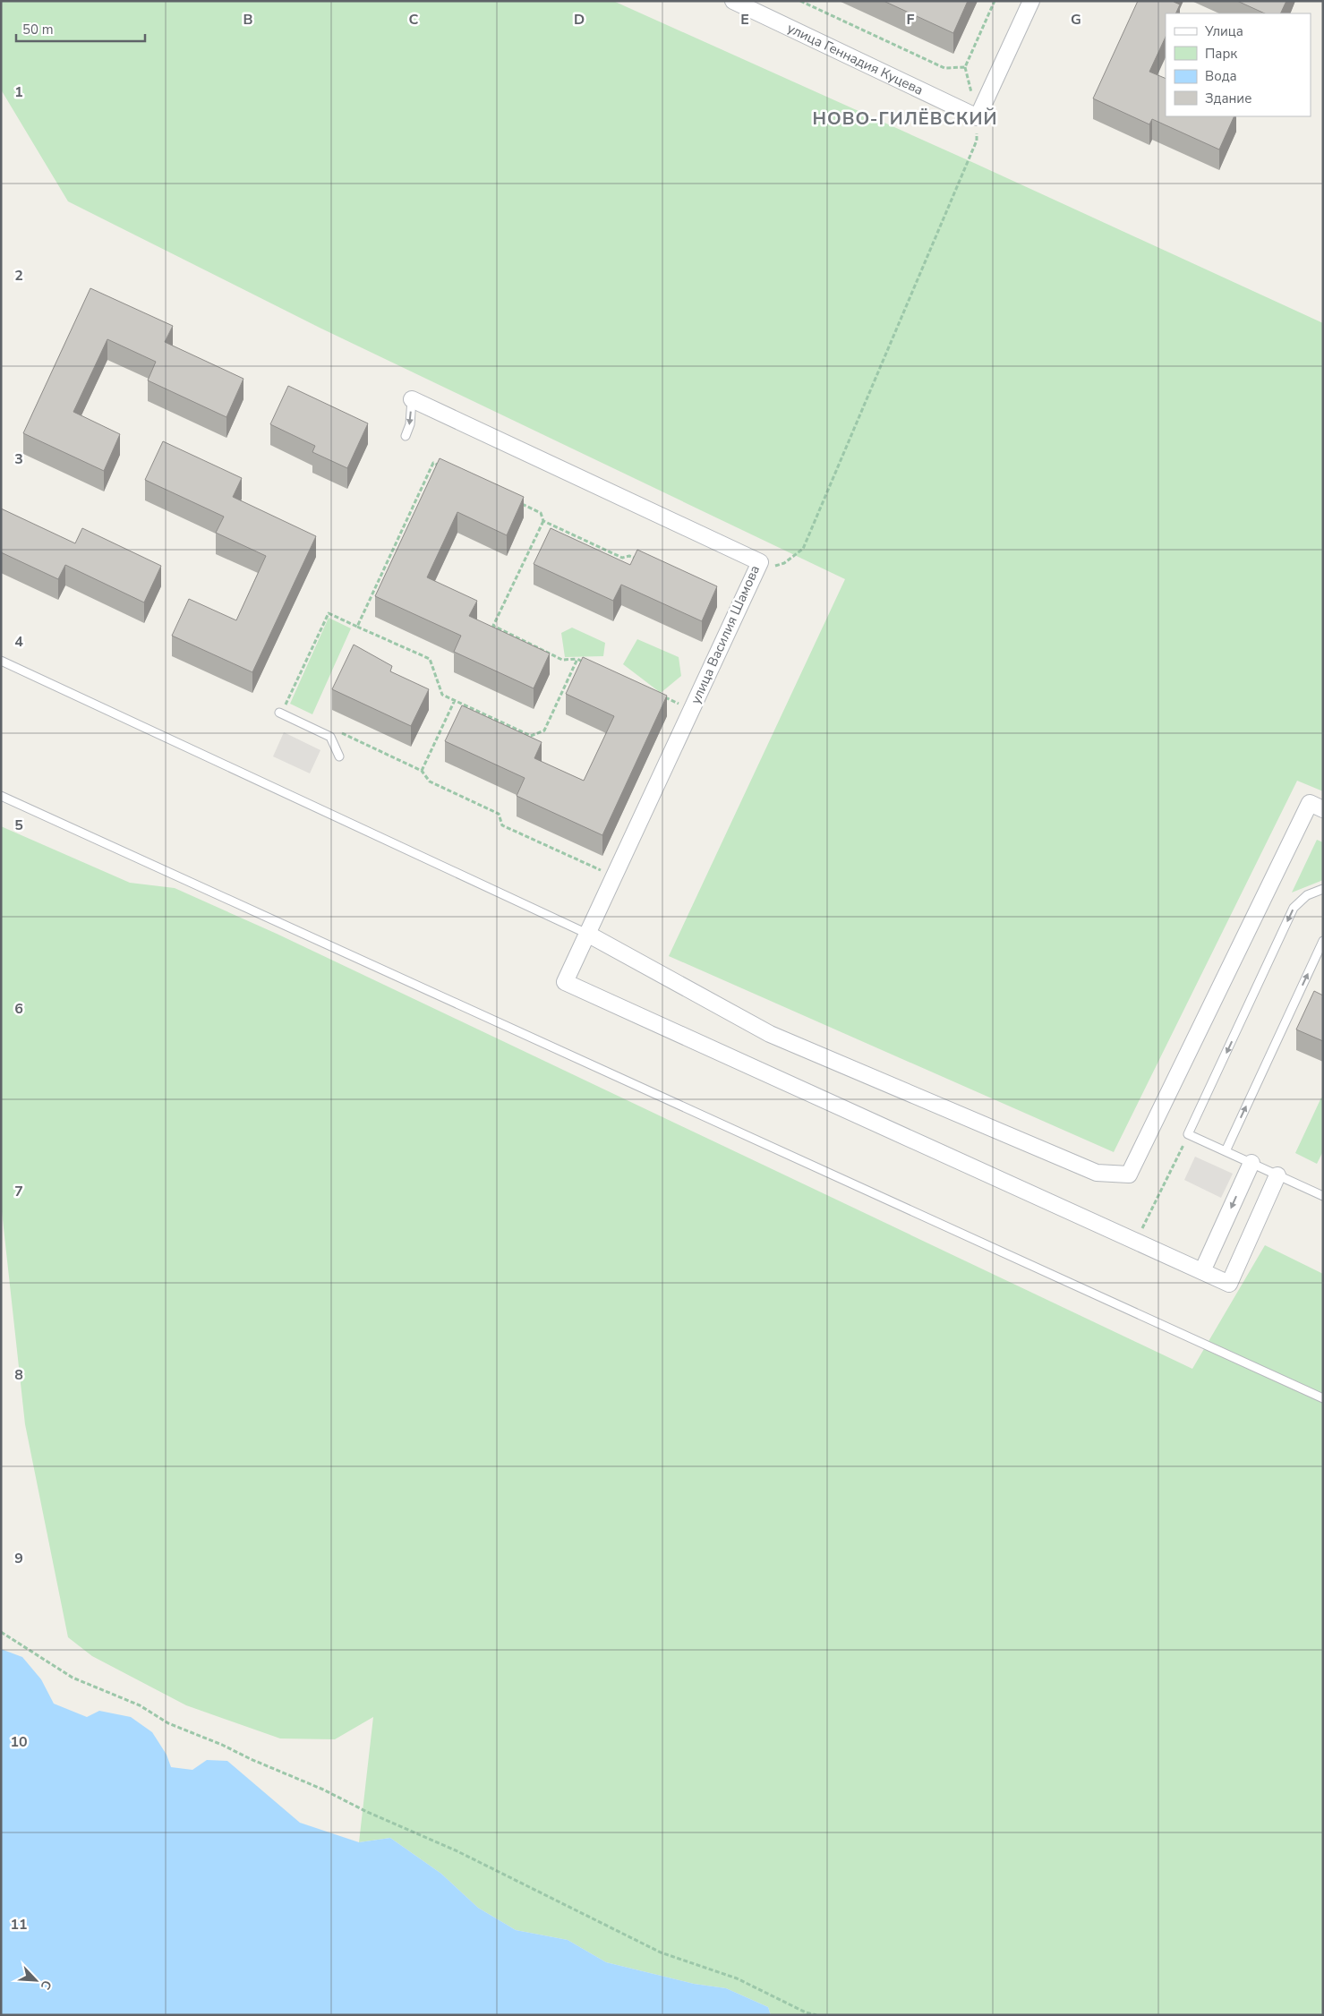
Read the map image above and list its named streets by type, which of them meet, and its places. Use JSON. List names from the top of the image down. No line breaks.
{"streets":{"street":["улица Геннадия Куцева","улица Василия Шамова"]},"districts":["НОВО-ГИЛЁВСКИЙ"],"legend":["Улица","Парк","Вода","Здание"],"scale_bar":"50 m","north":"bottom right","grid":{"columns":["B","C","D","E","F","G"],"rows":["1","2","3","4","5","6","7","8","9","10","11"]}}
